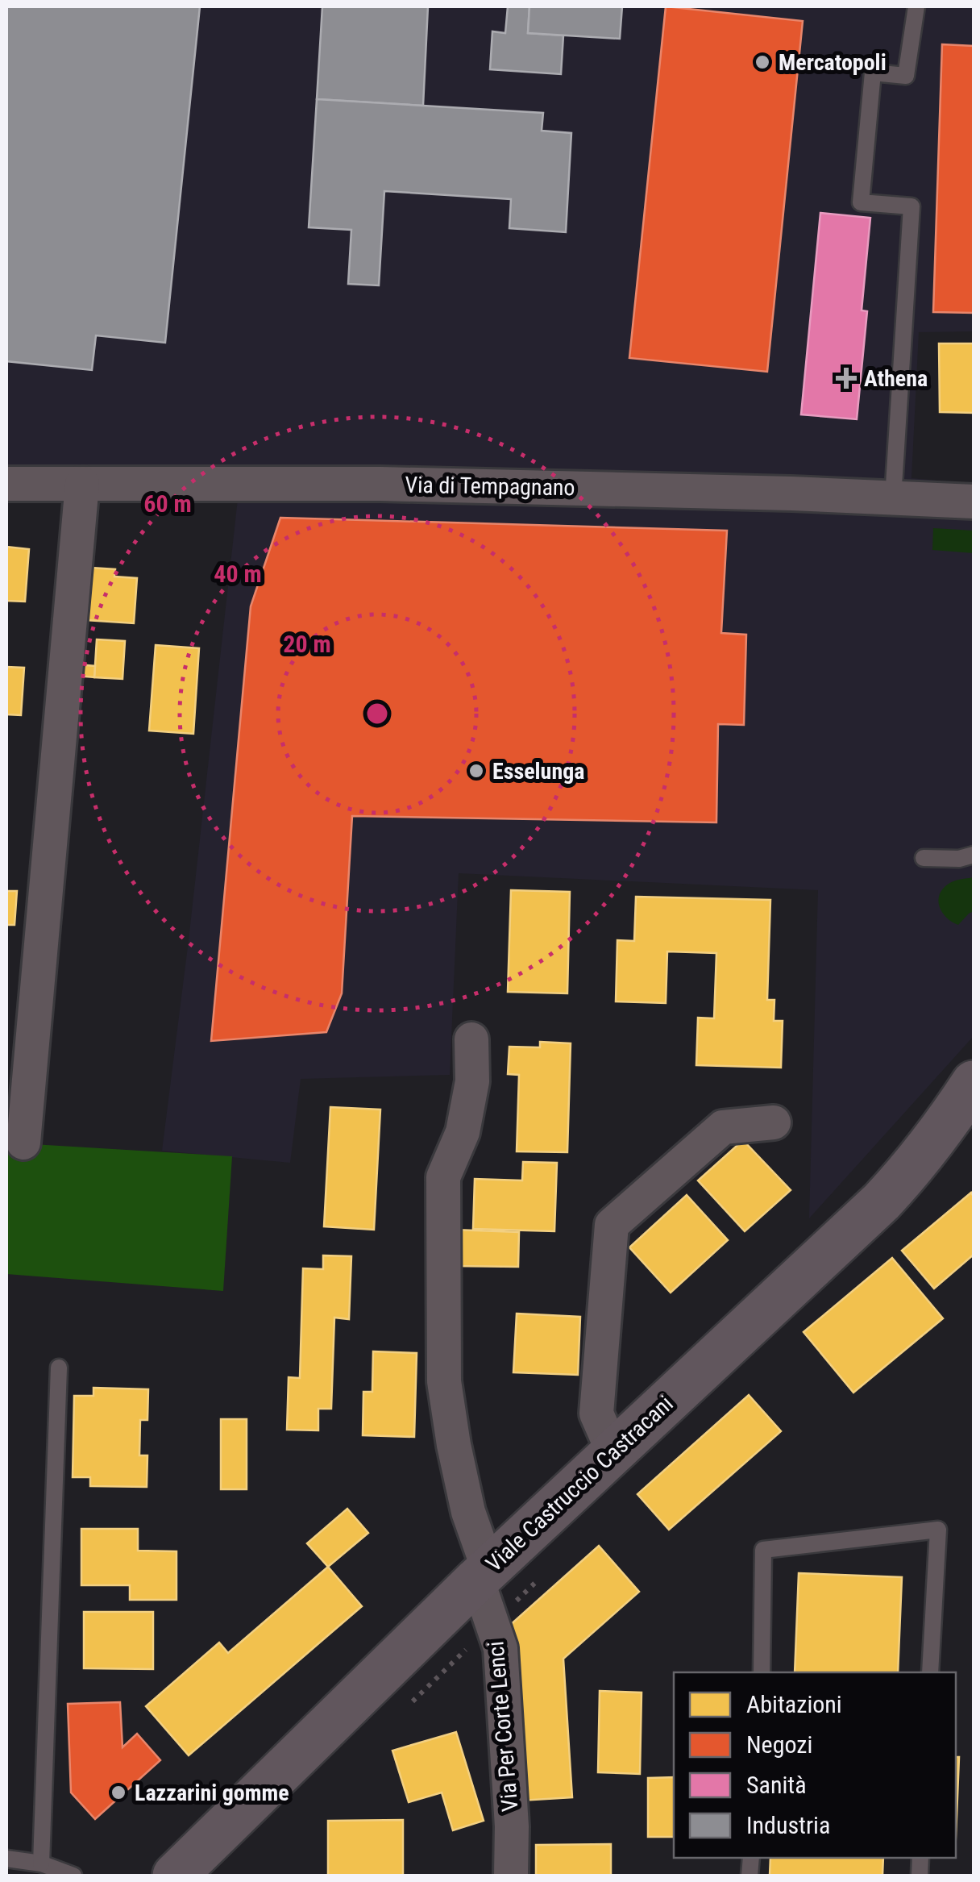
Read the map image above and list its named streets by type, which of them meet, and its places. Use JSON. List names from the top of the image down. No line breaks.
{"streets":{"main road":["Viale Castruccio Castracani"],"street":["Via di Tempagnano","Via Per Corte Lenci"]},"crossings":[["Viale Castruccio Castracani","Via Per Corte Lenci"]],"places":{"other":["Mercatopoli","Esselunga","Lazzarini gomme"],"health":["Athena"]},"legend":["Abitazioni","Negozi","Sanità","Industria"],"rings":["60 m","40 m","20 m"]}
